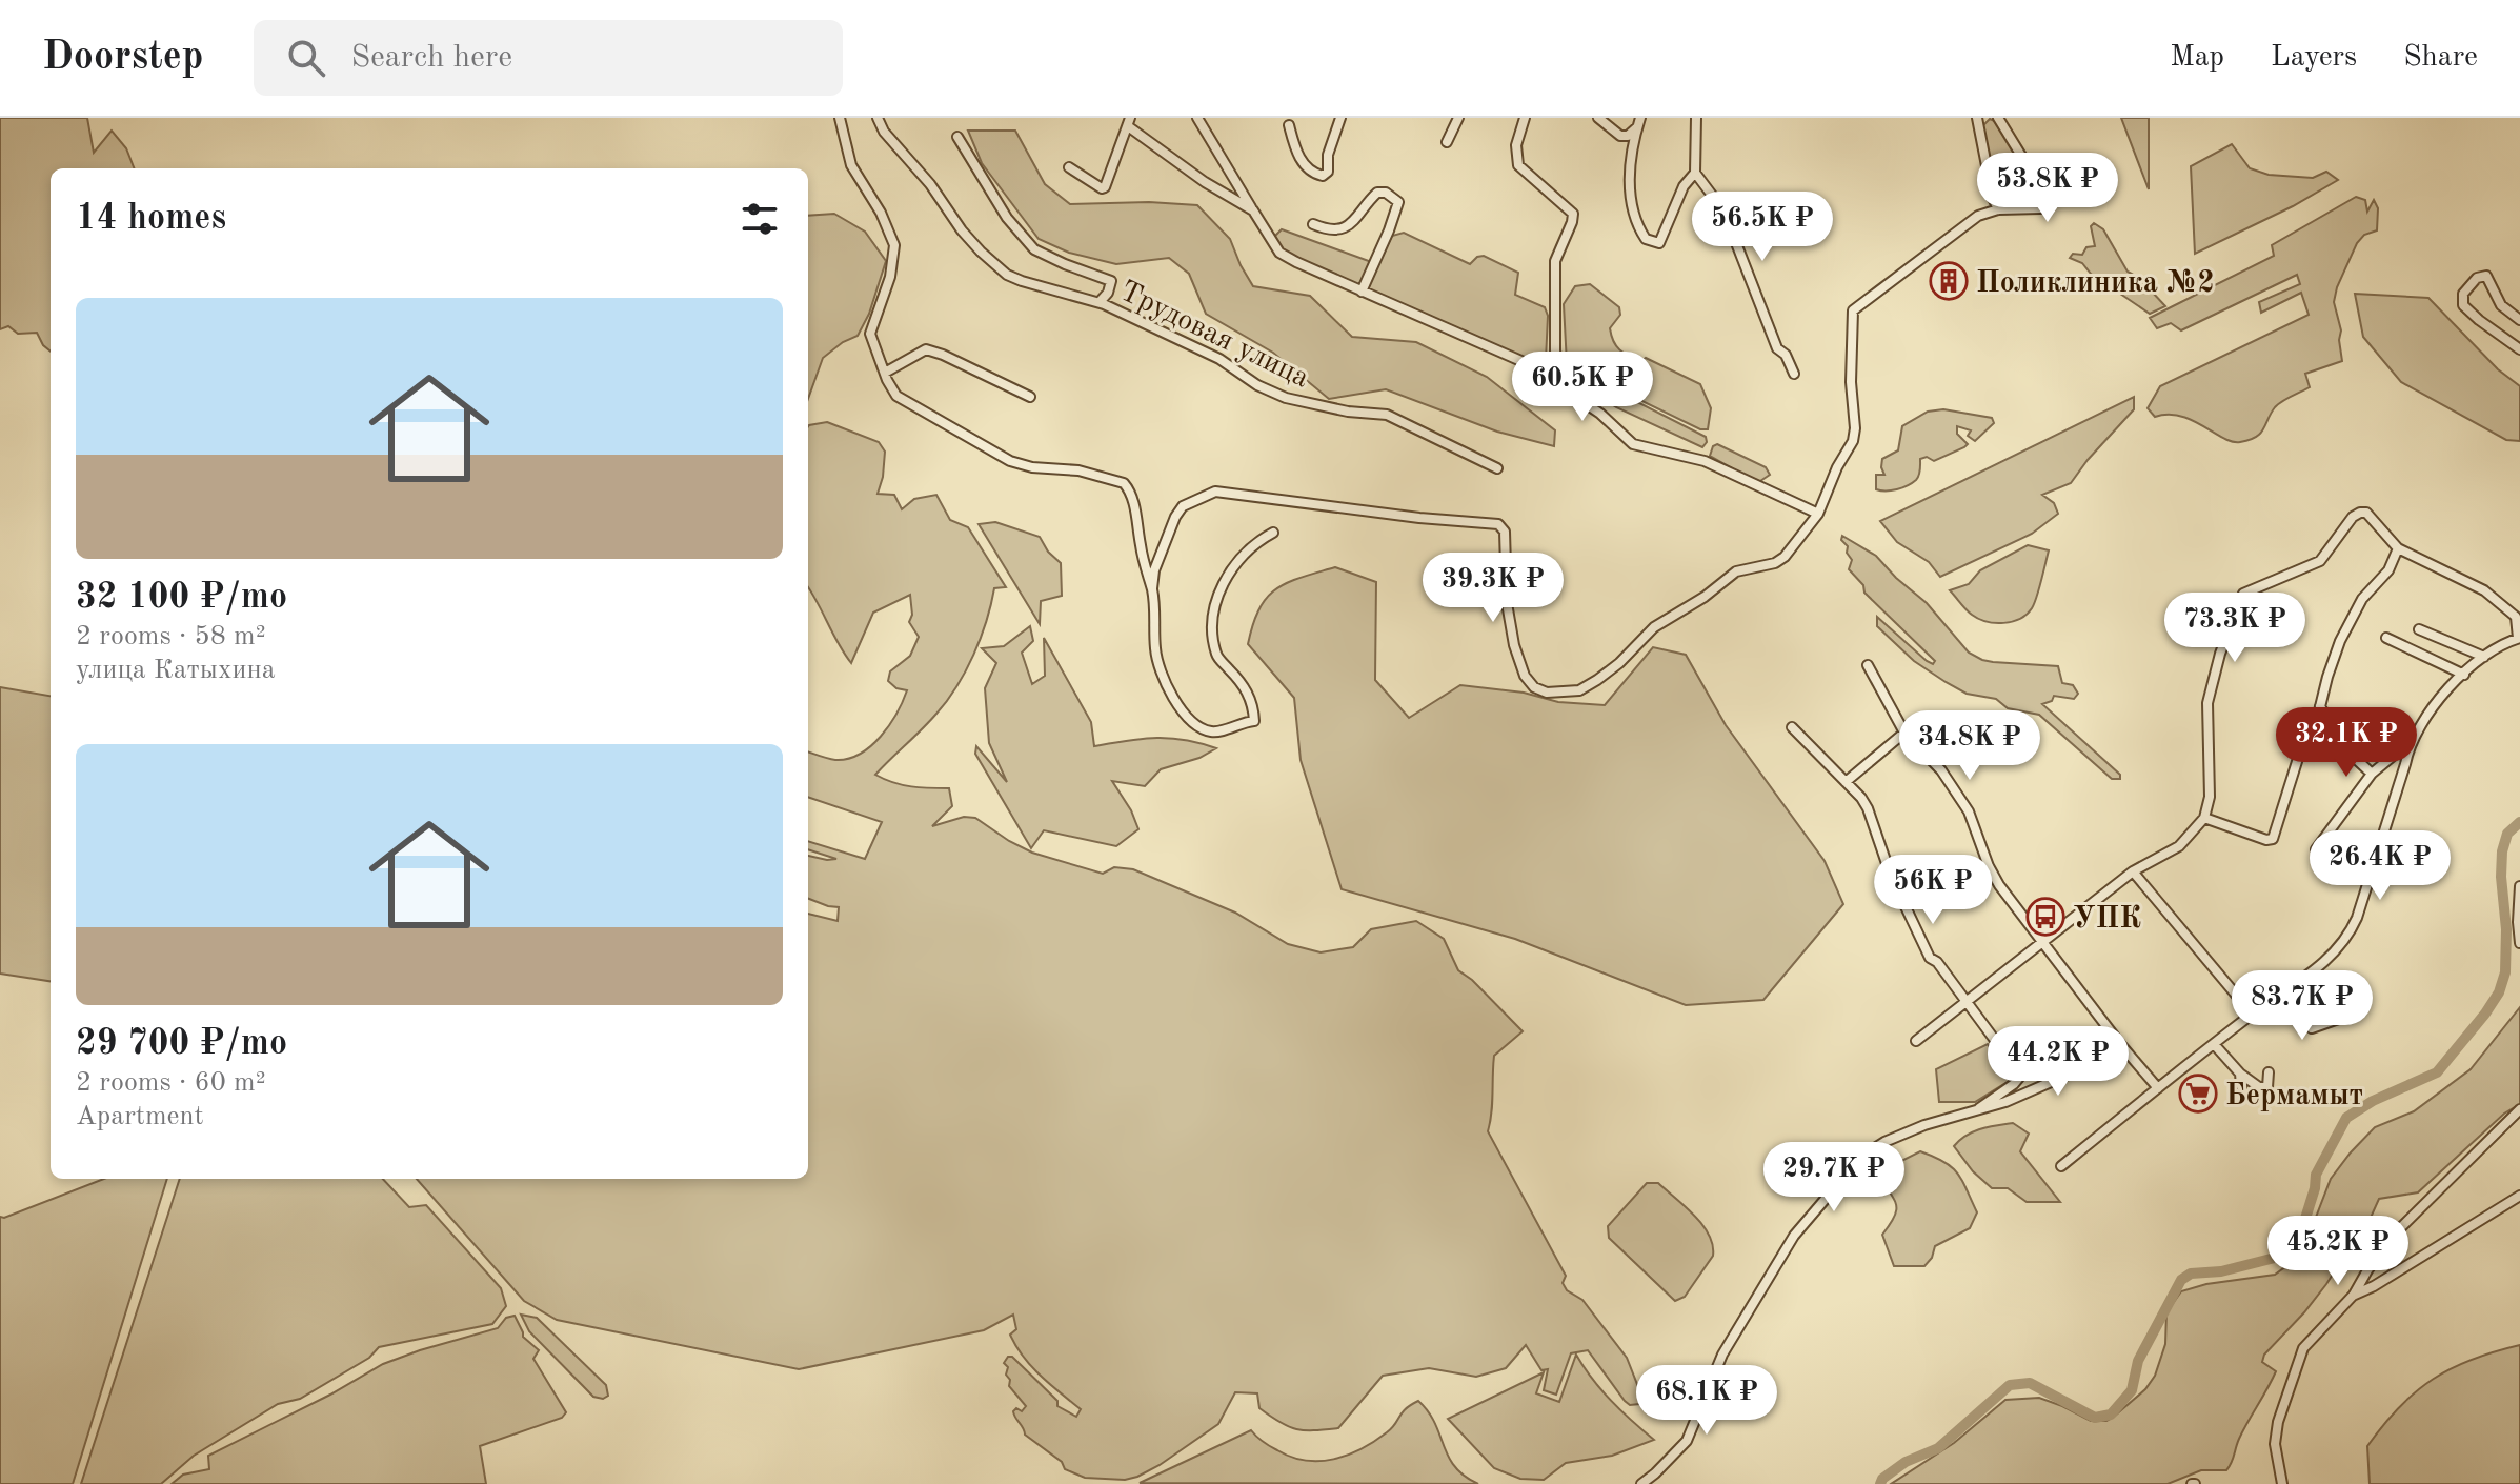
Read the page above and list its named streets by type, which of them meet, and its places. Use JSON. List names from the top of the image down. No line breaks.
{"streets":{"street":["Трудовая улица"]},"places":{"building":["Поликлиника №2"],"bus stop":["УПК"],"supermarket":["Бермамыт"]},"page":{"header":"Doorstep","search":"Search here","nav":["Map","Layers","Share"],"price":["53.8K ₽","56.5K ₽","60.5K ₽","39.3K ₽","73.3K ₽","32.1K ₽","34.8K ₽","26.4K ₽","56K ₽","83.7K ₽","44.2K ₽","29.7K ₽","45.2K ₽","68.1K ₽"],"heading":"14 homes","list":[{"name":"32 100 ₽/mo","note":"2 rooms · 58 m² · улица Катыхина"},{"name":"29 700 ₽/mo","note":"2 rooms · 60 m² · Apartment"}]}}
